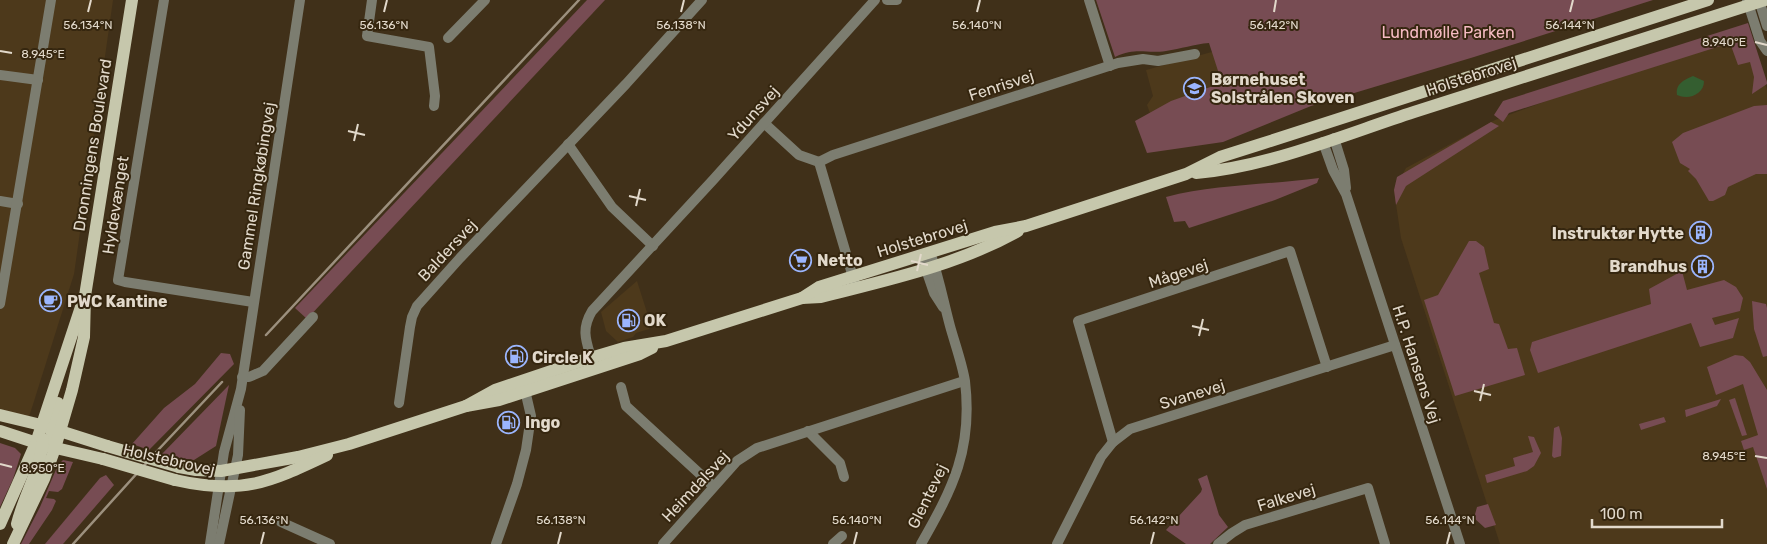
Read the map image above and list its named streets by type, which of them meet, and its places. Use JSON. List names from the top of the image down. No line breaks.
{"streets":{"main road":["Holstebrovej","Dronningens Boulevard"],"street":["Fenrisvej","Ydunsvej","Gammel Ringkøbingvej","Hyldevænget","Baldersvej","Mågevej","H.P. Hansens Vej","Svanevej","Heimdalsvej","Glentevej","Falkevej"]},"crossings":[["Holstebrovej","Ydunsvej"],["Holstebrovej","Dronningens Boulevard"],["Holstebrovej","Gammel Ringkøbingvej"],["Holstebrovej","H.P. Hansens Vej"],["Holstebrovej","Glentevej"],["Gammel Ringkøbingvej","Hyldevænget"],["Mågevej","Svanevej"],["H.P. Hansens Vej","Svanevej"],["Heimdalsvej","Glentevej"]],"parks":["Lundmølle Parken"],"places":{"school or university":["Børnehuset Solstrålen Skoven"],"building":["Instruktør Hytte","Brandhus"],"supermarket":["Netto"],"cafe":["PWC Kantine"],"fuel station":["OK","Circle K","Ingo"]},"scale_bar":"100 m","coordinates":["56.134°N","56.136°N","56.138°N","56.140°N","56.142°N","56.144°N","8.940°E","8.945°E","8.950°E"]}
